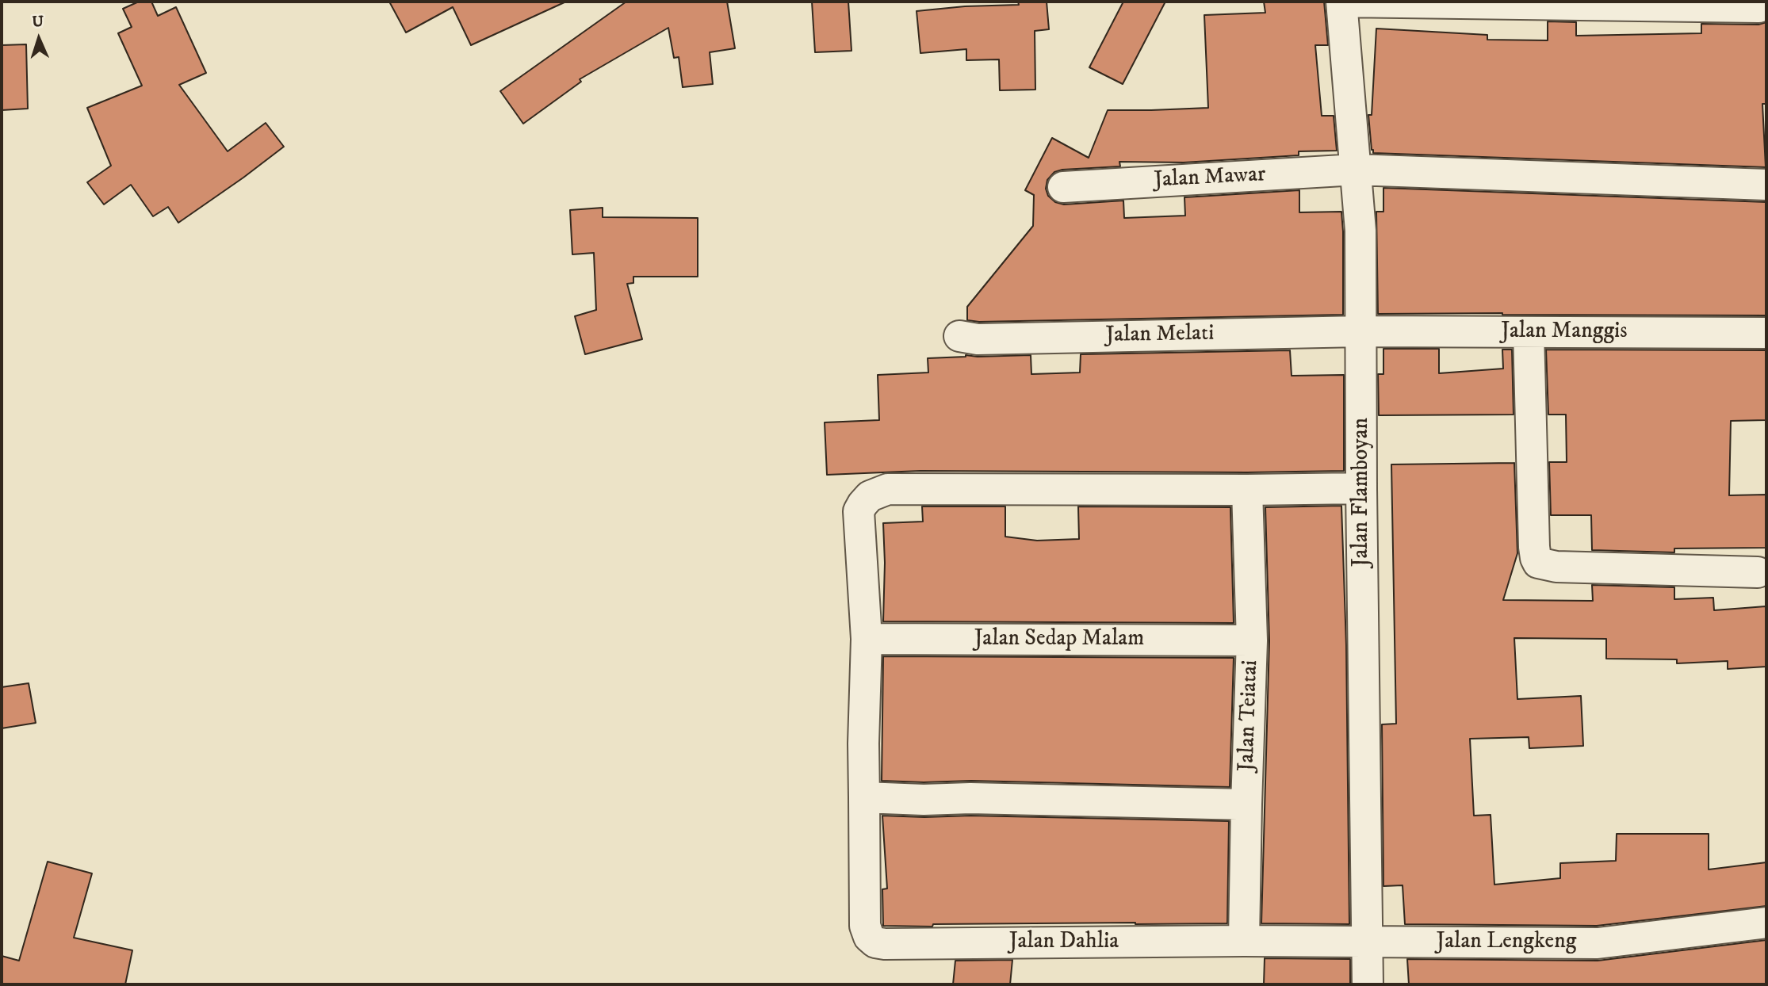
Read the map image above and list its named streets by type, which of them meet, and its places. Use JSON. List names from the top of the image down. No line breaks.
{"streets":{"street":["Jalan Mawar","Jalan Manggis","Jalan Melati","Jalan Flamboyan","Jalan Sedap Malam","Jalan Teiatai","Jalan Dahlia","Jalan Lengkeng"]},"crossings":[["Jalan Mawar","Jalan Flamboyan"],["Jalan Manggis","Jalan Melati"],["Jalan Manggis","Jalan Flamboyan"],["Jalan Melati","Jalan Flamboyan"],["Jalan Flamboyan","Jalan Lengkeng"],["Jalan Sedap Malam","Jalan Teiatai"],["Jalan Teiatai","Jalan Dahlia"],["Jalan Teiatai","Jalan Lengkeng"],["Jalan Dahlia","Jalan Lengkeng"]],"north":"top"}
